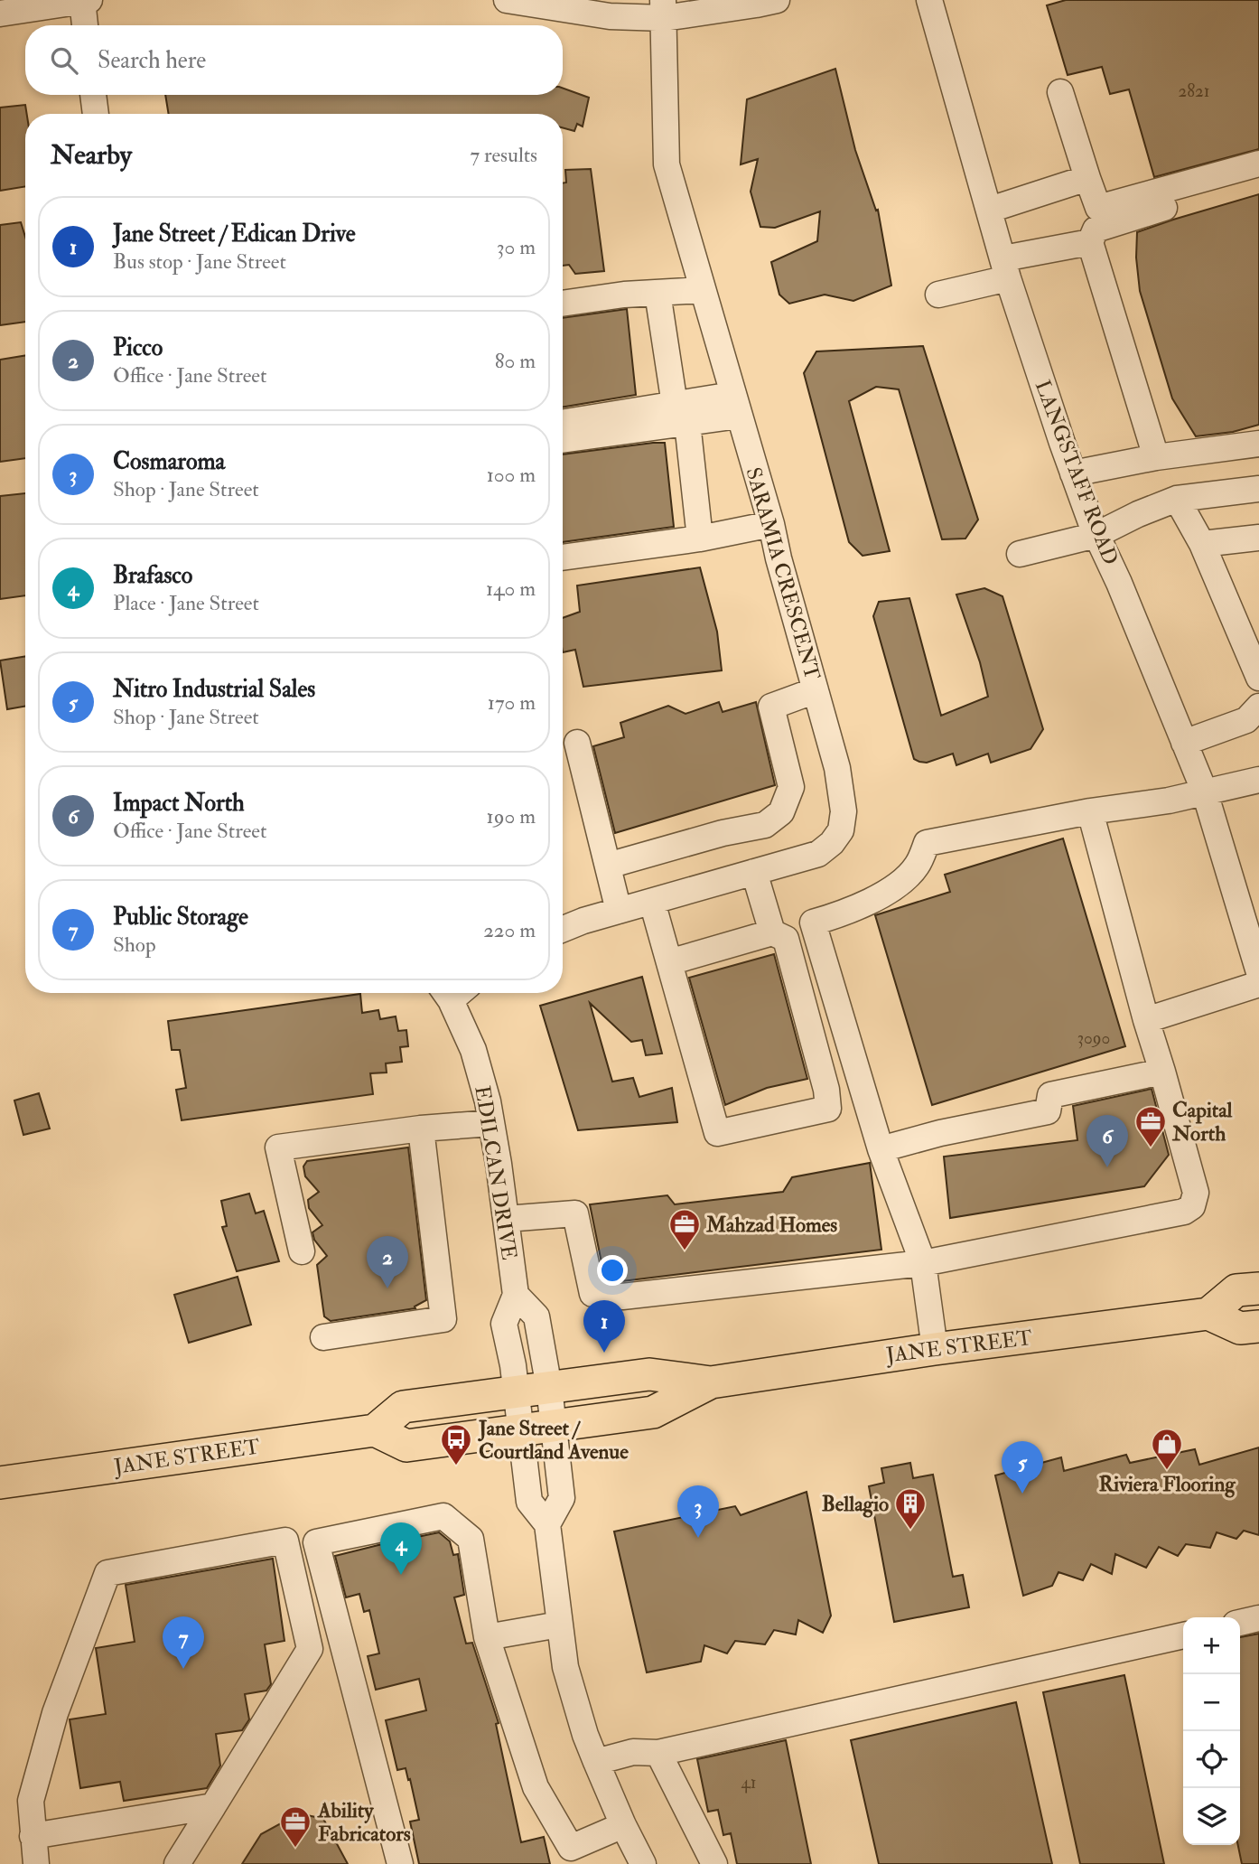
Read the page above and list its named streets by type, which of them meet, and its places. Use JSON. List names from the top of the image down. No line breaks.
{"streets":{"main road":["JANE STREET"],"street":["LANGSTAFF ROAD","SARAMIA CRESCENT","EDILCAN DRIVE"]},"crossings":[["EDILCAN DRIVE","JANE STREET"]],"places":{"office":["Capital North","Mahzad Homes","Ability Fabricators"],"bus stop":["Jane Street / Courtland Avenue"],"shop":["Riviera Flooring"],"building":["Bellagio"]},"house_numbers":["2821","3090","41"],"page":{"search":"Search here","heading":["Nearby","7 results"],"list":[{"mark":"1","name":"Jane Street / Edican Drive","note":"Bus stop · Jane Street","value":"30 m"},{"mark":"2","name":"Picco","note":"Office · Jane Street","value":"80 m"},{"mark":"3","name":"Cosmaroma","note":"Shop · Jane Street","value":"100 m"},{"mark":"4","name":"Brafasco","note":"Place · Jane Street","value":"140 m"},{"mark":"5","name":"Nitro Industrial Sales","note":"Shop · Jane Street","value":"170 m"},{"mark":"6","name":"Impact North","note":"Office · Jane Street","value":"190 m"},{"mark":"7","name":"Public Storage","note":"Shop","value":"220 m"}],"pins":["6","2","1","5","3","4","7"],"map_buttons":["+","−"]}}
